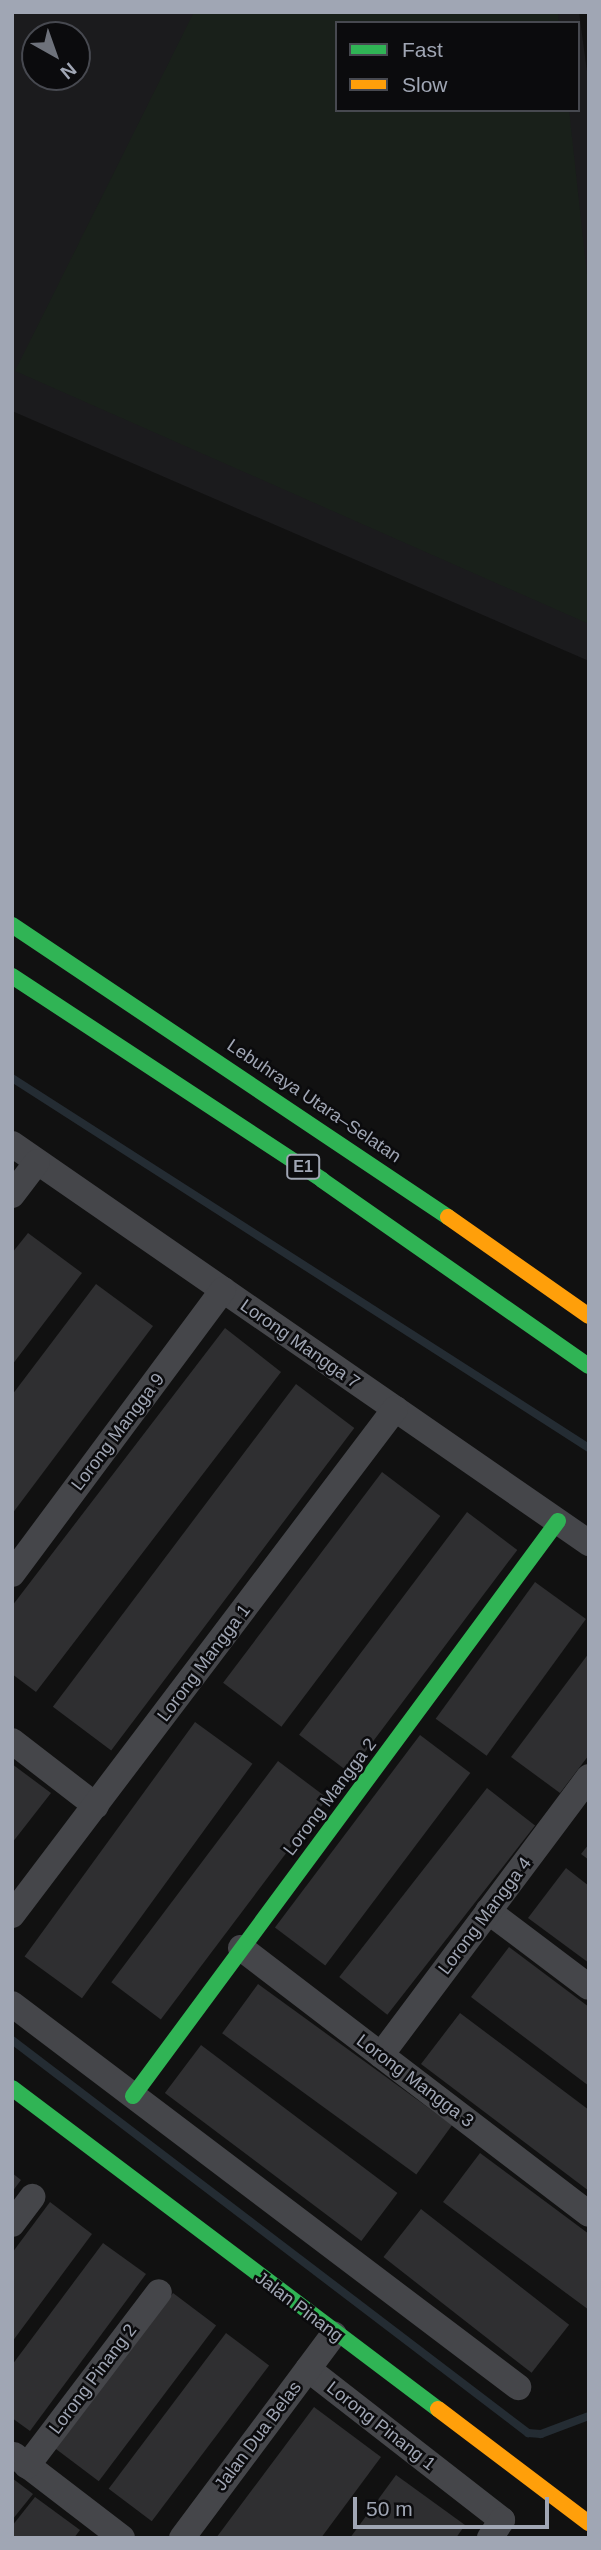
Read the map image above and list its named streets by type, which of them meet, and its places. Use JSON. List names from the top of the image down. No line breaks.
{"streets":{"main road":["Lebuhraya Utara–Selatan","E1","Lorong Mangga 2","Jalan Pinang"],"street":["Lorong Mangga 7","Lorong Mangga 9","Lorong Mangga 1","Lorong Mangga 4","Lorong Mangga 3","Lorong Pinang 2","Lorong Pinang 1","Jalan Dua Belas"]},"crossings":[["Lorong Mangga 7","Lorong Mangga 9"],["Lorong Mangga 7","Lorong Mangga 1"],["Lorong Mangga 7","Lorong Mangga 2"],["Lorong Mangga 2","Lorong Mangga 3"],["Lorong Mangga 4","Lorong Mangga 3"],["Jalan Pinang","Jalan Dua Belas"],["Lorong Pinang 1","Jalan Dua Belas"]],"legend":["Fast","Slow"],"scale_bar":"50 m","north":"bottom right"}
